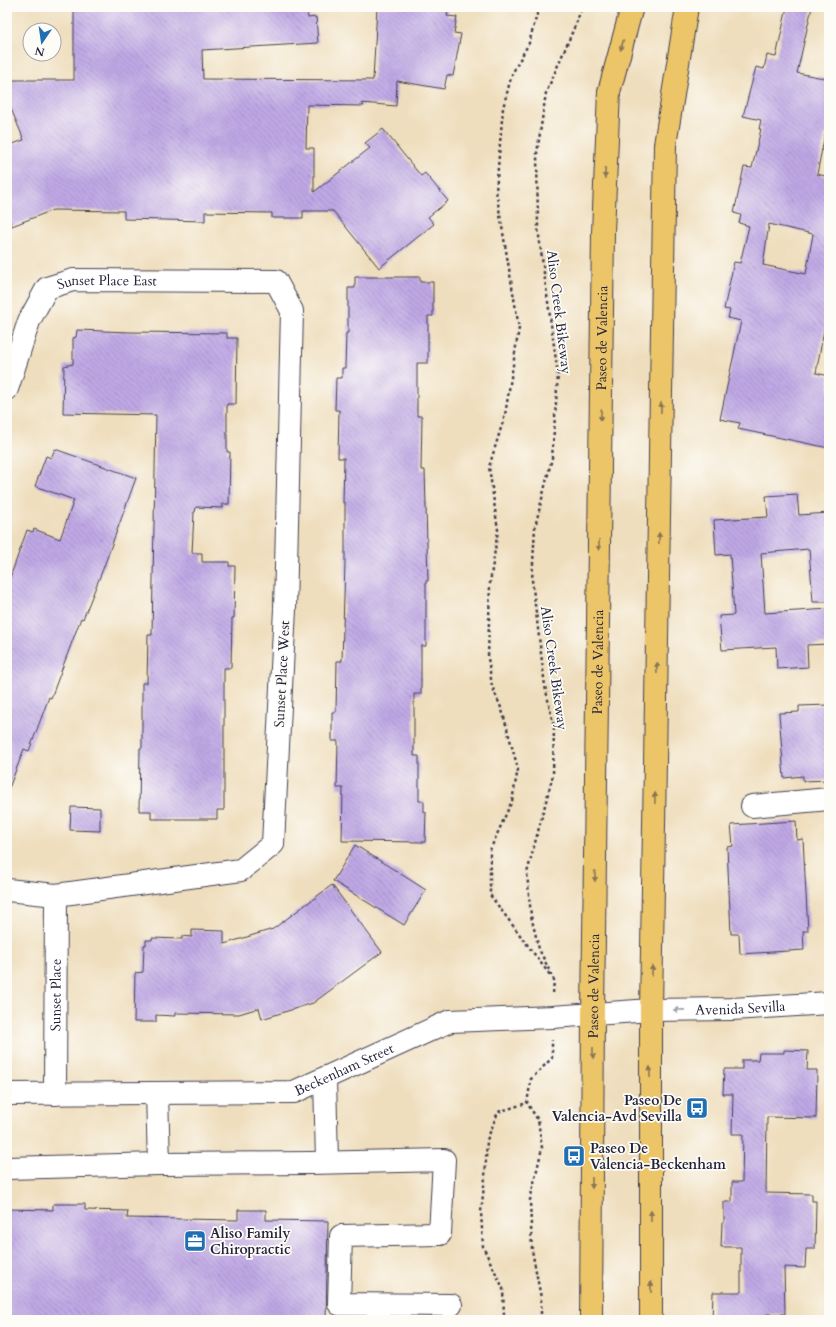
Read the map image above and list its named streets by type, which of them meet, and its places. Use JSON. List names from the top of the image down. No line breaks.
{"streets":{"main road":["Paseo de Valencia"],"street":["Sunset Place East","Sunset Place West","Sunset Place","Avenida Sevilla","Beckenham Street"],"path":["Aliso Creek Bikeway"]},"crossings":[["Sunset Place East","Sunset Place West"],["Aliso Creek Bikeway","Beckenham Street"],["Paseo de Valencia","Beckenham Street"],["Sunset Place West","Sunset Place"],["Sunset Place","Beckenham Street"],["Avenida Sevilla","Beckenham Street"]],"one_way":["Avenida Sevilla"],"places":{"bus stop":["Paseo De Valencia-Avd Sevilla","Paseo De Valencia-Beckenham"],"office":["Aliso Family Chiropractic"]},"north":"bottom"}
